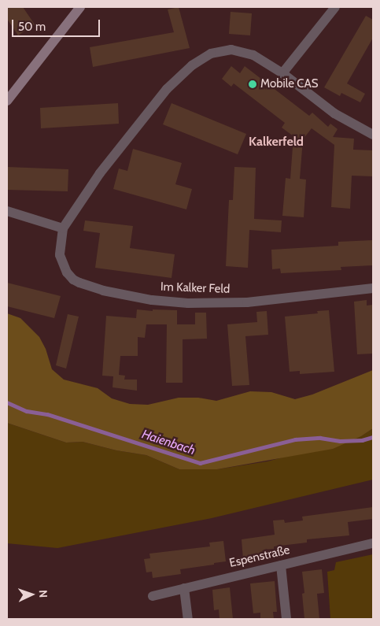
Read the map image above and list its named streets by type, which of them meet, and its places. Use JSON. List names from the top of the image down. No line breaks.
{"streets":{"street":["Im Kalker Feld","Espenstraße"]},"districts":["Kalkerfeld"],"water":["Haienbach"],"places":["Mobile CAS"],"scale_bar":"50 m","north":"right"}
